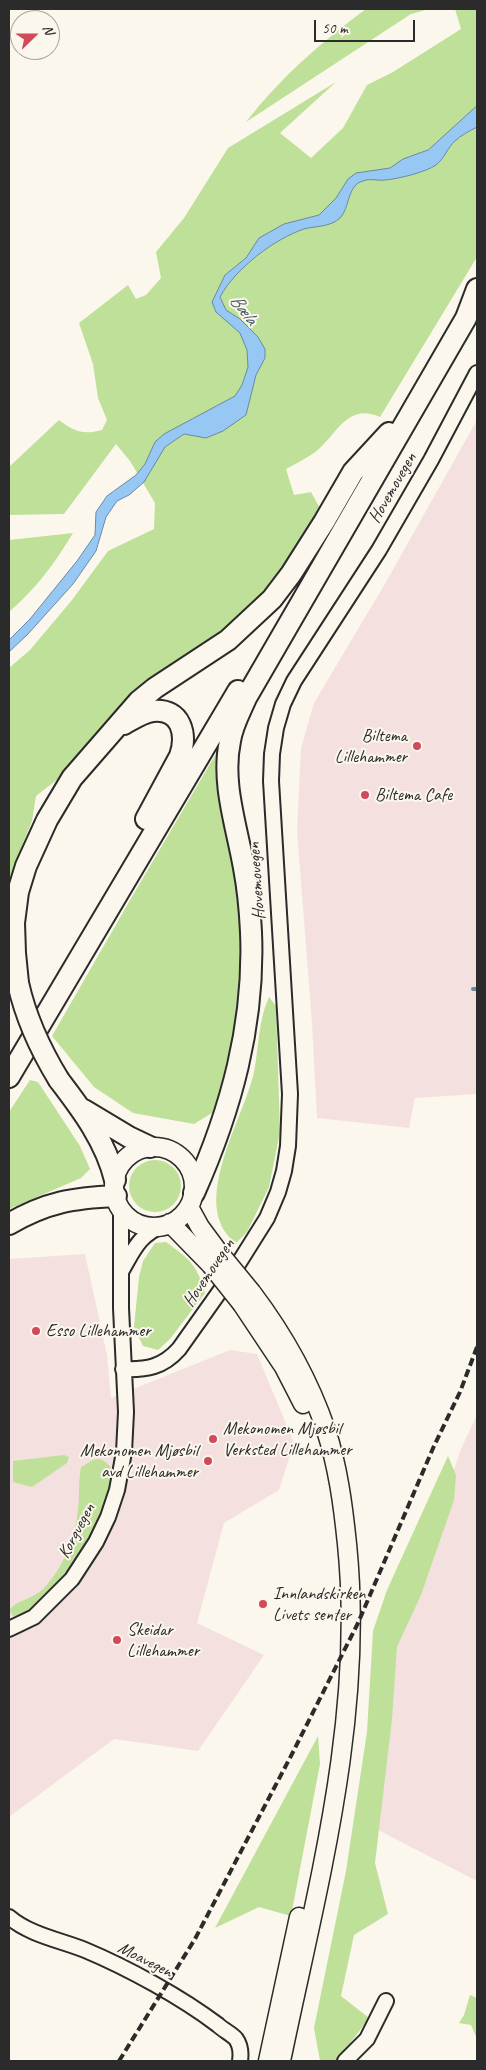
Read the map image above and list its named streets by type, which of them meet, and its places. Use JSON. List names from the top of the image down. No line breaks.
{"streets":{"street":["Hovemovegen","Korgvegen","Moavegen"]},"crossings":[["Hovemovegen","Korgvegen"]],"water":["Bæla"],"places":["Biltema Lillehammer","Biltema Cafe","Esso Lillehammer","Mekonomen Mjøsbil Verksted Lillehammer","Mekonomen Mjøsbil avd Lillehammer","Innlandskirken Livets senter","Skeidar Lillehammer"],"scale_bar":"50 m","north":"right"}
